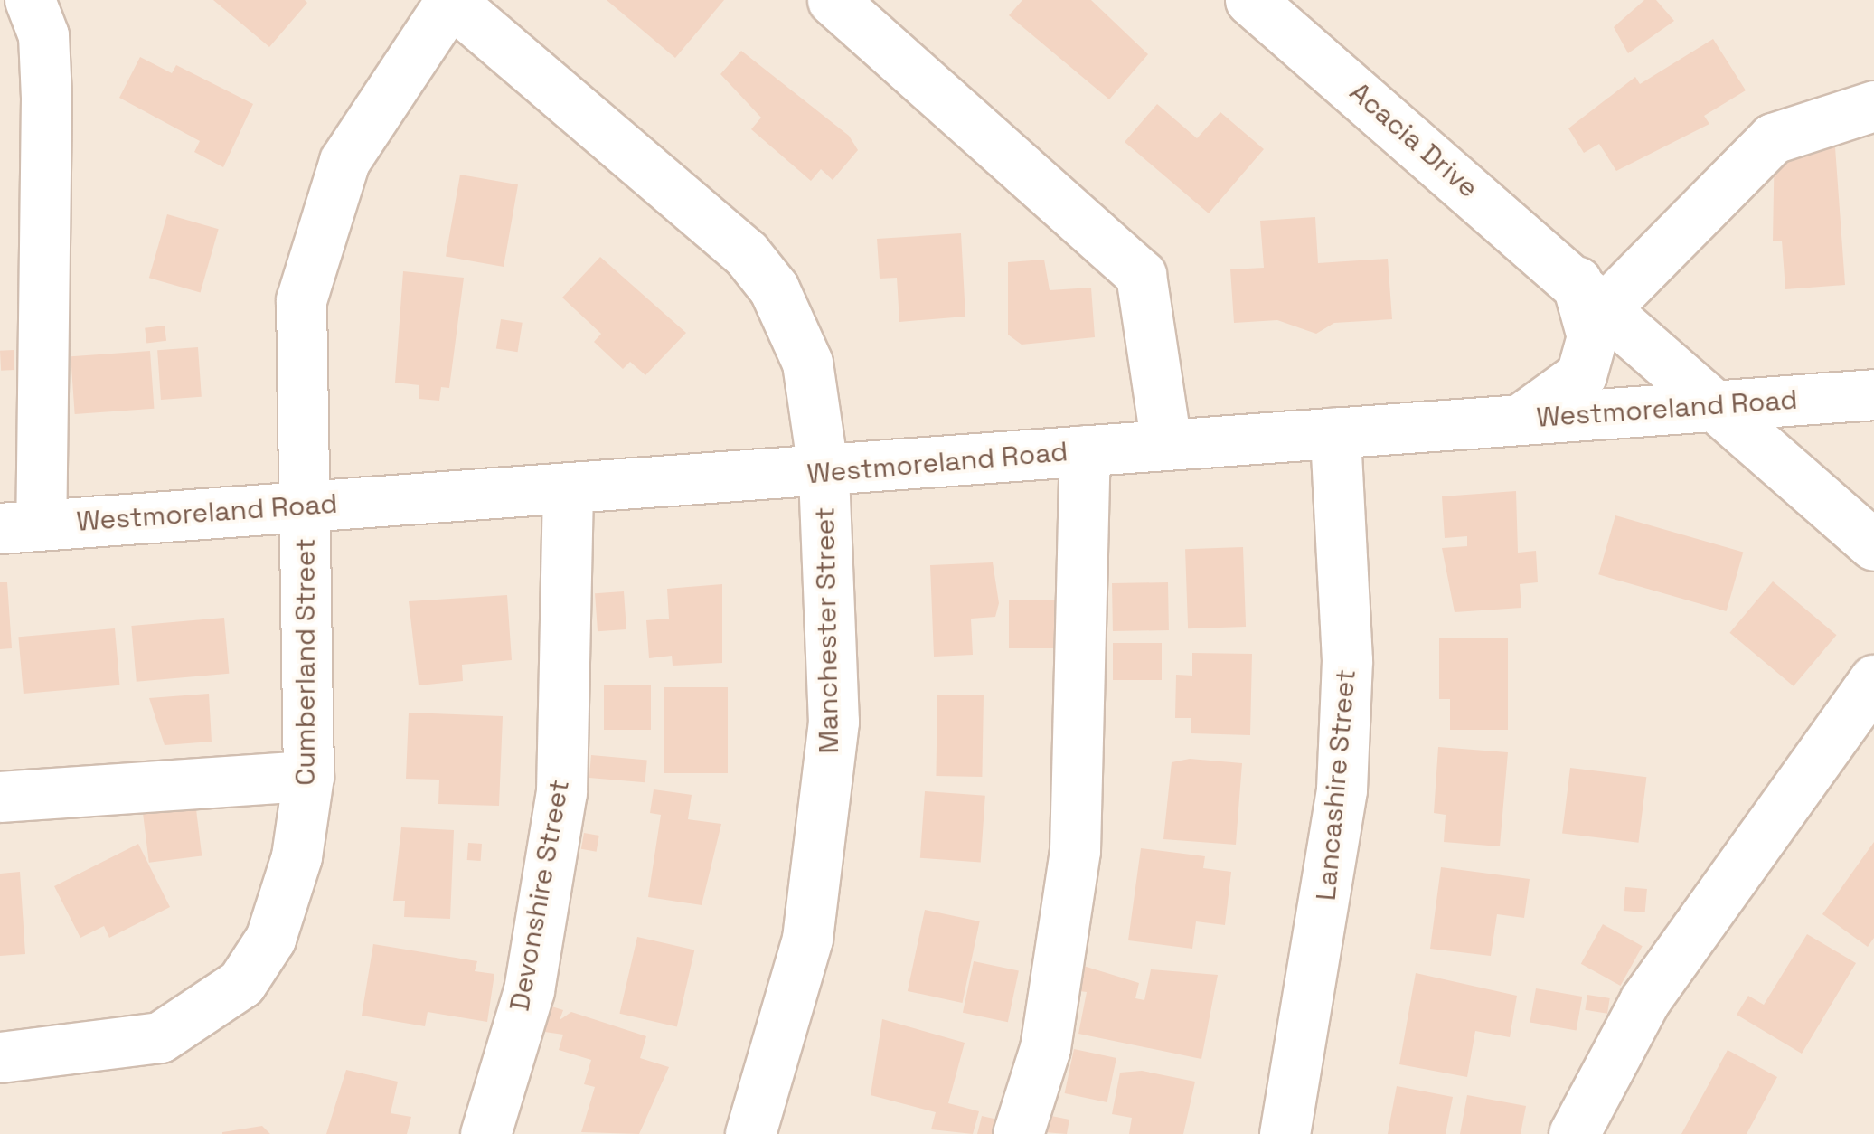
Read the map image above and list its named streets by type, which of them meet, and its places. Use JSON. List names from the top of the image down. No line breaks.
{"streets":{"street":["Acacia Drive","Westmoreland Road","Manchester Street","Cumberland Street","Lancashire Street","Devonshire Street"]},"crossings":[["Acacia Drive","Westmoreland Road"],["Westmoreland Road","Manchester Street"],["Westmoreland Road","Cumberland Street"],["Westmoreland Road","Lancashire Street"],["Westmoreland Road","Devonshire Street"],["Manchester Street","Cumberland Street"]]}
